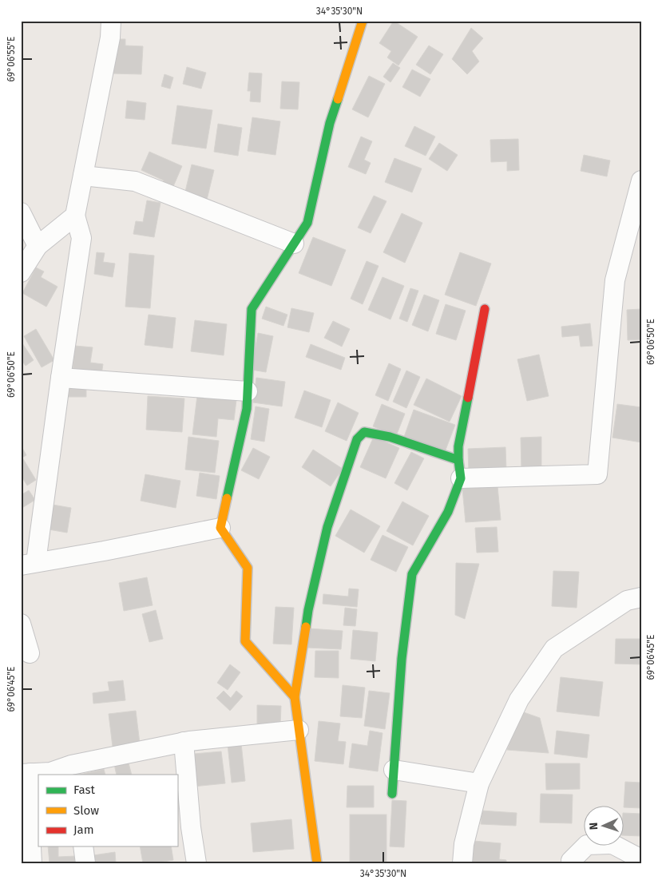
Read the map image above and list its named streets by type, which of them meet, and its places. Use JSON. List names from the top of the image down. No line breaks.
{"legend":["Fast","Slow","Jam"],"north":"left","coordinates":["34°35'30\"N","69°06'55\"E","69°06'50\"E","69°06'45\"E"]}
